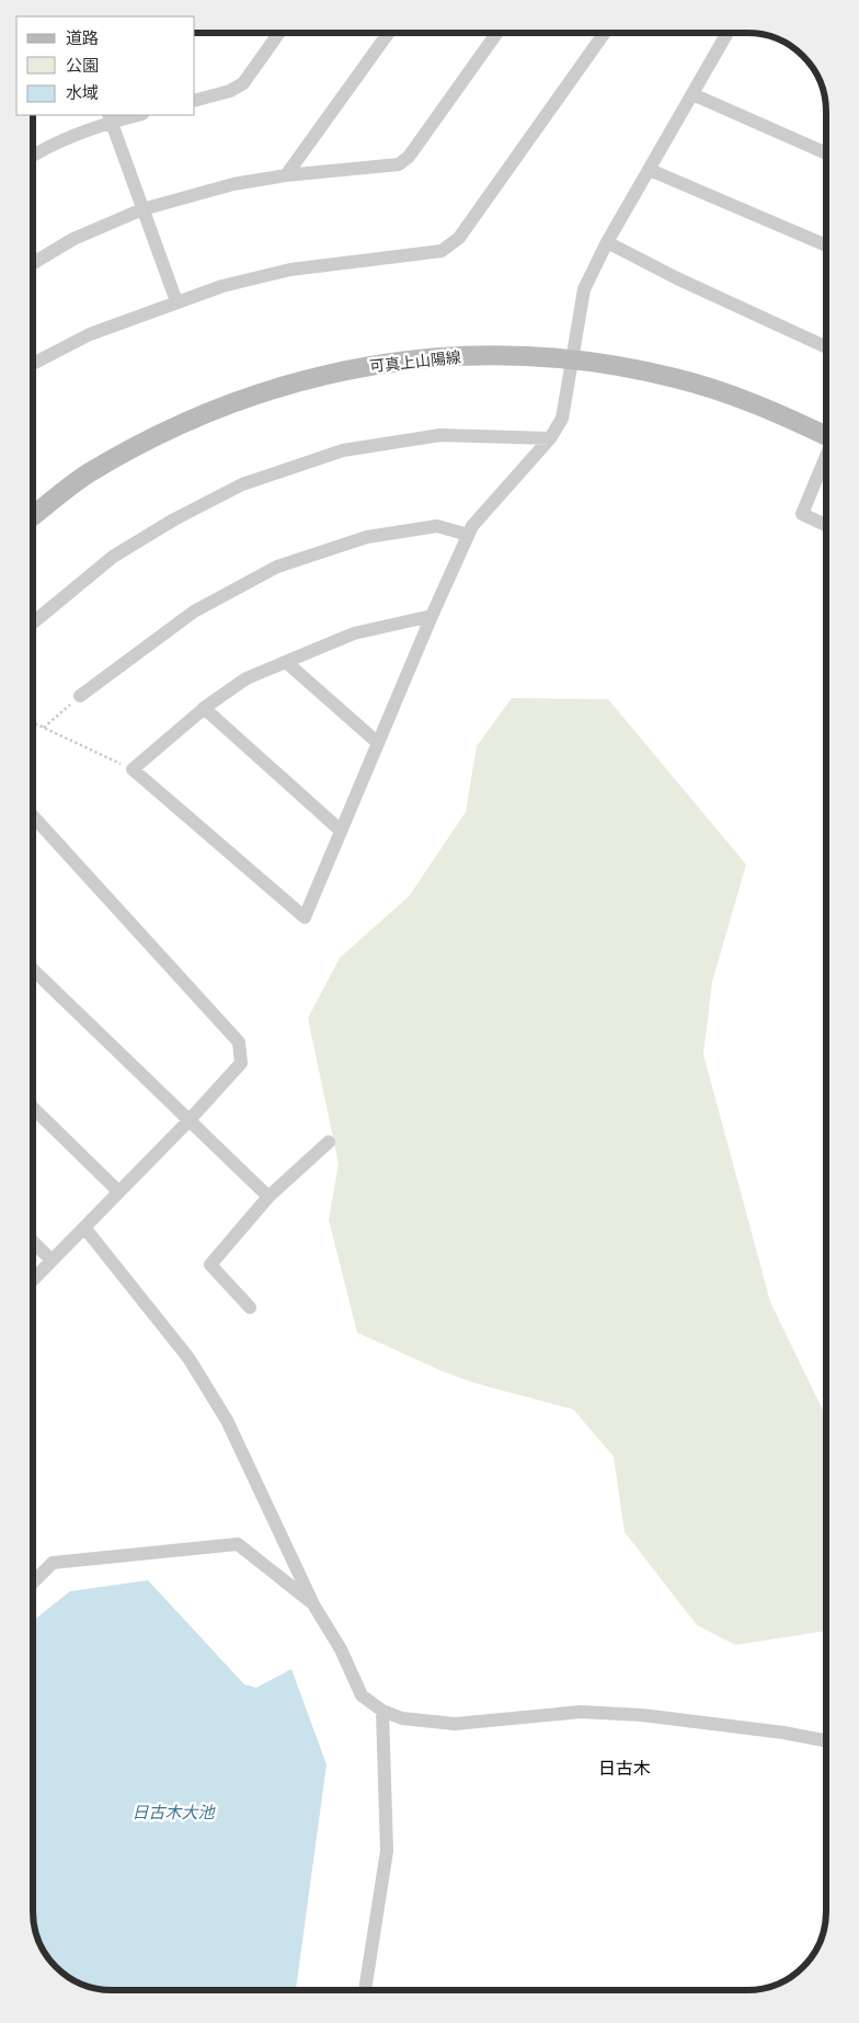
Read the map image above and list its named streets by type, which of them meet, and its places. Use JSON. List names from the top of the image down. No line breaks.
{"streets":{"main road":["可真上山陽線"]},"districts":["日古木"],"water":["日古木大池"],"legend":["道路","公園","水域"]}
